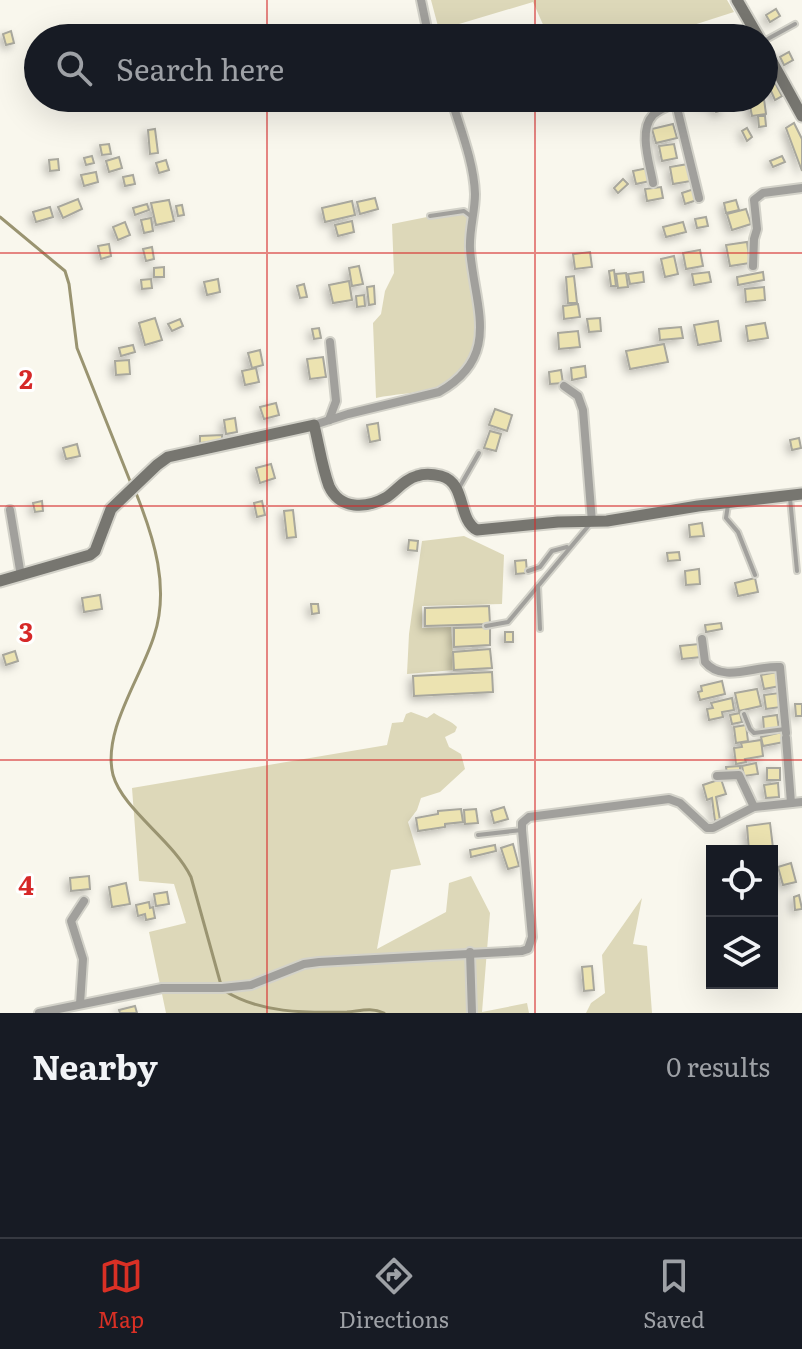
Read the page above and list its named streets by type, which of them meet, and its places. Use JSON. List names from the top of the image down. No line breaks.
{"page":{"search":"Search here","heading":["Nearby","0 results"],"nav":["Map","Directions","Saved"]},"grid":{"rows":["2","3","4"]}}
